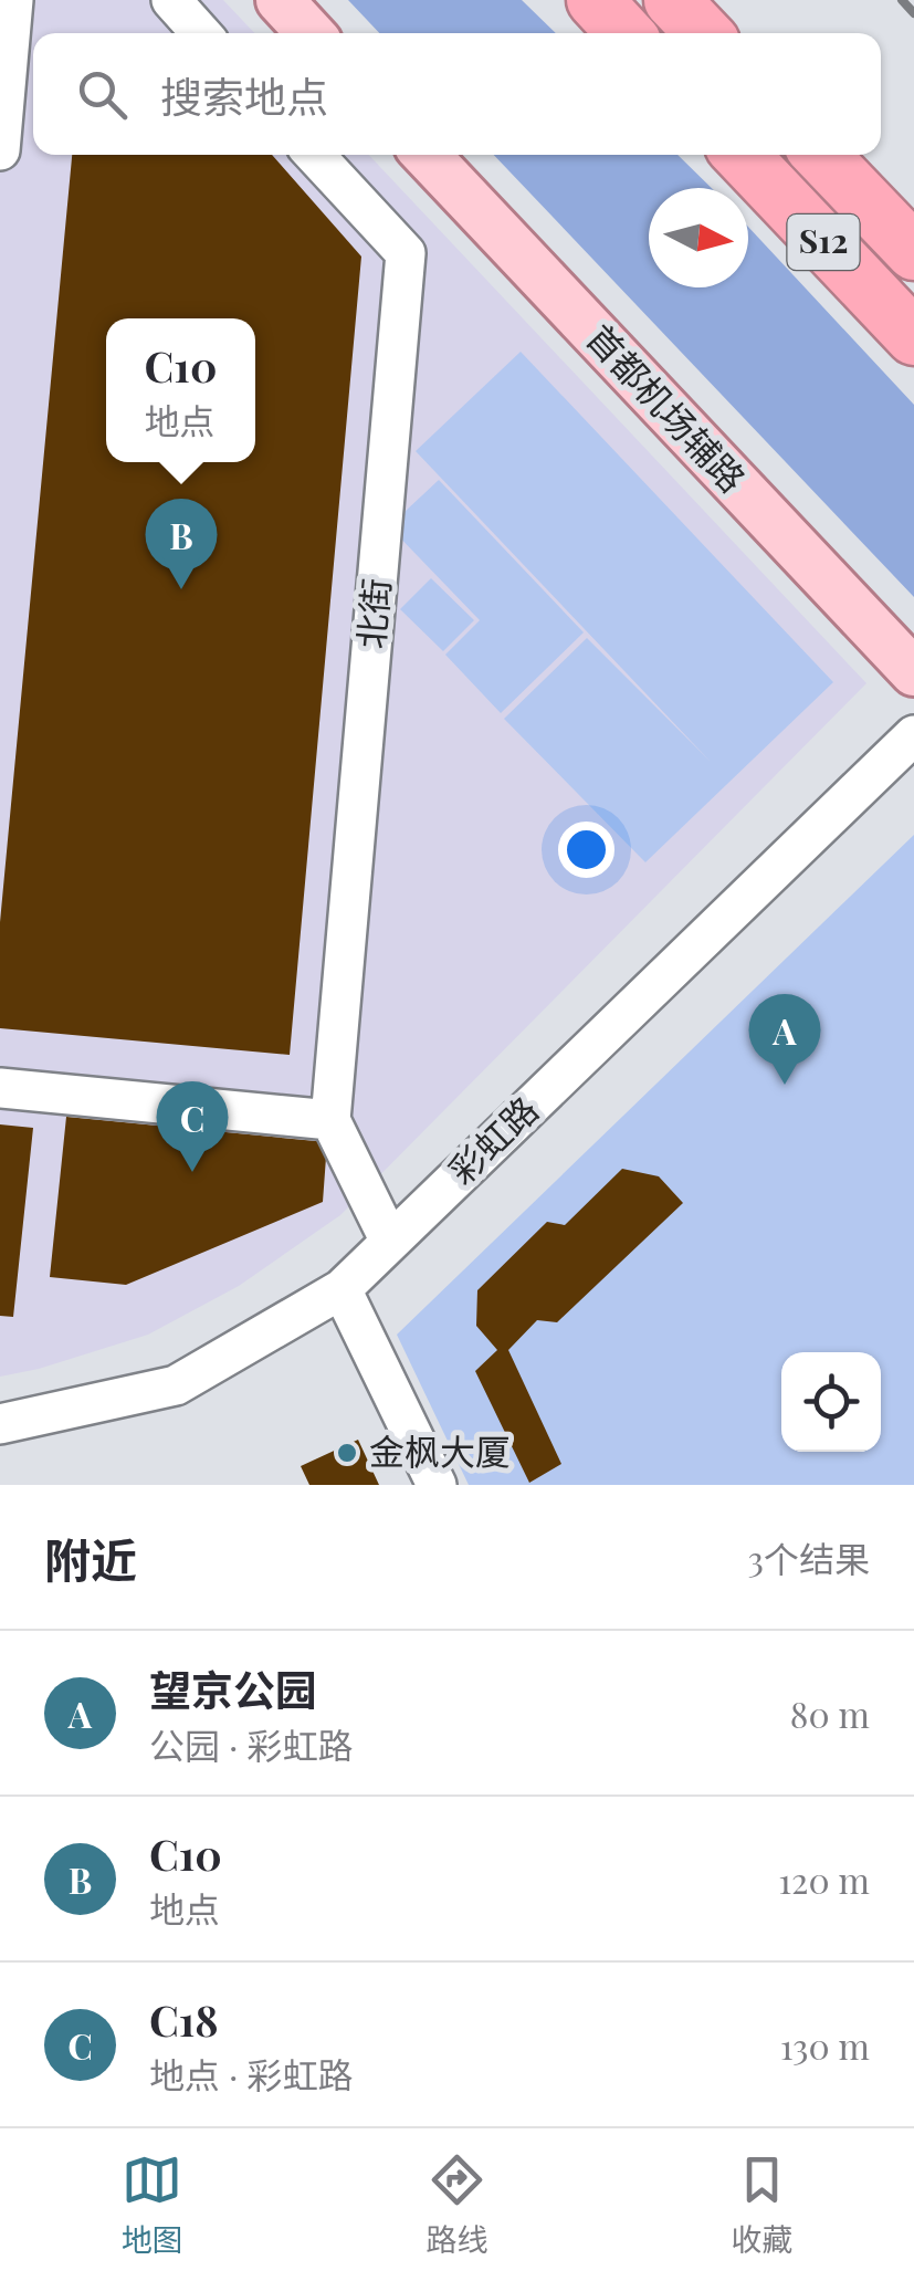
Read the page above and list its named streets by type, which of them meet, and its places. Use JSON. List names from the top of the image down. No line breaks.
{"streets":{"highway":["S12"],"main road":["首都机场辅路"],"street":["北街","彩虹路"]},"places":["金枫大厦"],"north":"right","page":{"search":"搜索地点","popup":["C10","地点"],"pins":["B","A","C"],"heading":["附近","3个结果"],"list":[{"mark":"A","name":"望京公园","note":"公园 · 彩虹路","value":"80 m"},{"mark":"B","name":"C10","note":"地点","value":"120 m"},{"mark":"C","name":"C18","note":"地点 · 彩虹路","value":"130 m"}],"nav":["地图","路线","收藏"]}}
